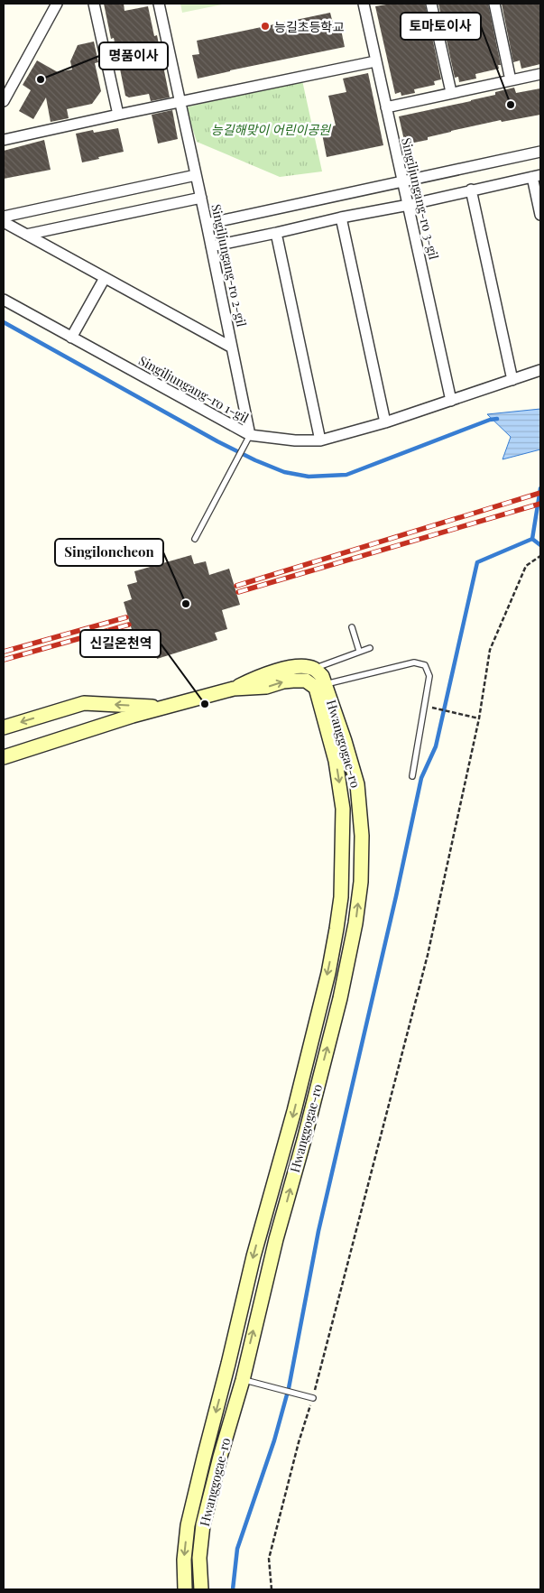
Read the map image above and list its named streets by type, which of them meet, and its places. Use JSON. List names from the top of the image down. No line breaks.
{"streets":{"main road":["Hwanggogae-ro"],"street":["Singiljungang-ro 3-gil","Singiljungang-ro 2-gil","Singiljungang-ro 1-gil"]},"crossings":[["Singiljungang-ro 3-gil","Singiljungang-ro 1-gil"],["Singiljungang-ro 2-gil","Singiljungang-ro 1-gil"]],"parks":["능길해맞이 어린이공원"],"places":["능길초등학교","명품이사","토마토이사","Singiloncheon","신길온천역"]}
